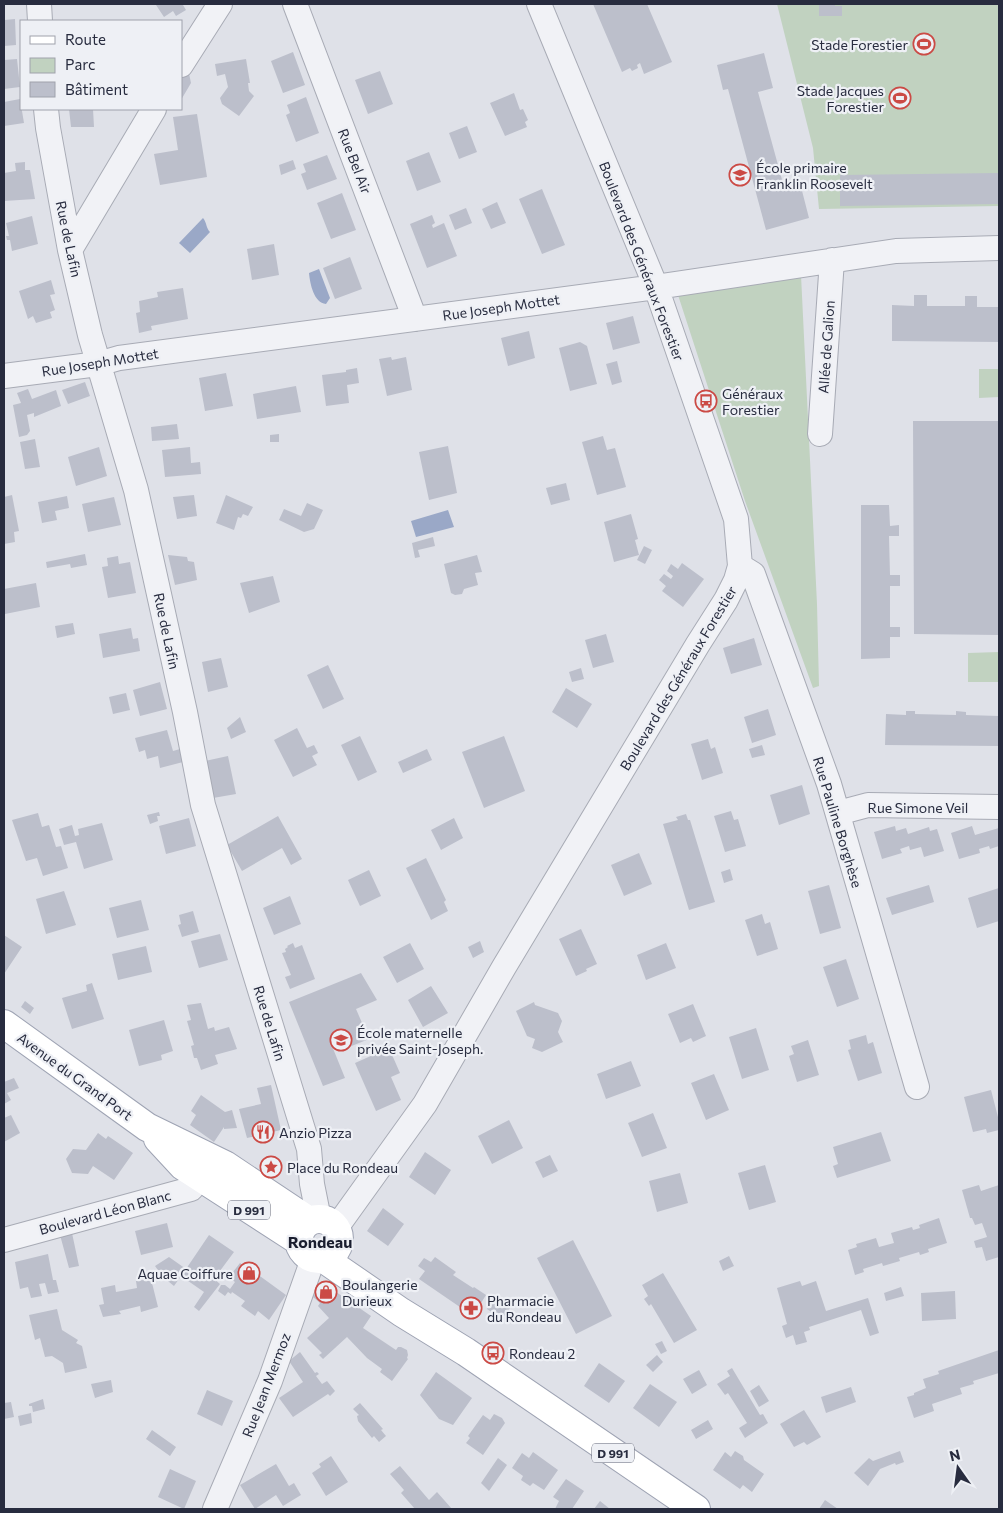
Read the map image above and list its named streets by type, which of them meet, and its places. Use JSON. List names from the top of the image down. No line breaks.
{"streets":{"main road":["Avenue du Grand Port","D 991"],"street":["Rue Bel Air","Rue de Lafin","Boulevard des Généraux Forestier","Rue Joseph Mottet","Allée de Galion","Rue Simone Veil","Rue Pauline Borghèse","Boulevard Léon Blanc","Rue Jean Mermoz"]},"crossings":[["Rue Bel Air","Rue Joseph Mottet"],["Rue de Lafin","Boulevard des Généraux Forestier"],["Rue de Lafin","Rue Joseph Mottet"],["Rue de Lafin","Avenue du Grand Port"],["Rue de Lafin","D 991"],["Rue de Lafin","Rue Jean Mermoz"],["Boulevard des Généraux Forestier","Rue Joseph Mottet"],["Boulevard des Généraux Forestier","Rue Pauline Borghèse"],["Boulevard des Généraux Forestier","Avenue du Grand Port"],["Boulevard des Généraux Forestier","D 991"],["Boulevard des Généraux Forestier","Rue Jean Mermoz"],["Rue Joseph Mottet","Allée de Galion"],["Rue Simone Veil","Rue Pauline Borghèse"],["Avenue du Grand Port","D 991"],["Avenue du Grand Port","Boulevard Léon Blanc"],["Avenue du Grand Port","Rue Jean Mermoz"],["D 991","Boulevard Léon Blanc"],["D 991","Rue Jean Mermoz"]],"districts":["Rondeau"],"places":{"sports":["Stade Forestier","Stade Jacques Forestier"],"school or university":["École primaire Franklin Roosevelt","École maternelle privée Saint-Joseph."],"bus stop":["Généraux Forestier","Rondeau 2"],"restaurant":["Anzio Pizza"],"place":["Place du Rondeau"],"shop":["Aquae Coiffure","Boulangerie Durieux"],"pharmacy":["Pharmacie du Rondeau"]},"legend":["Route","Parc","Bâtiment"],"north":"top"}
